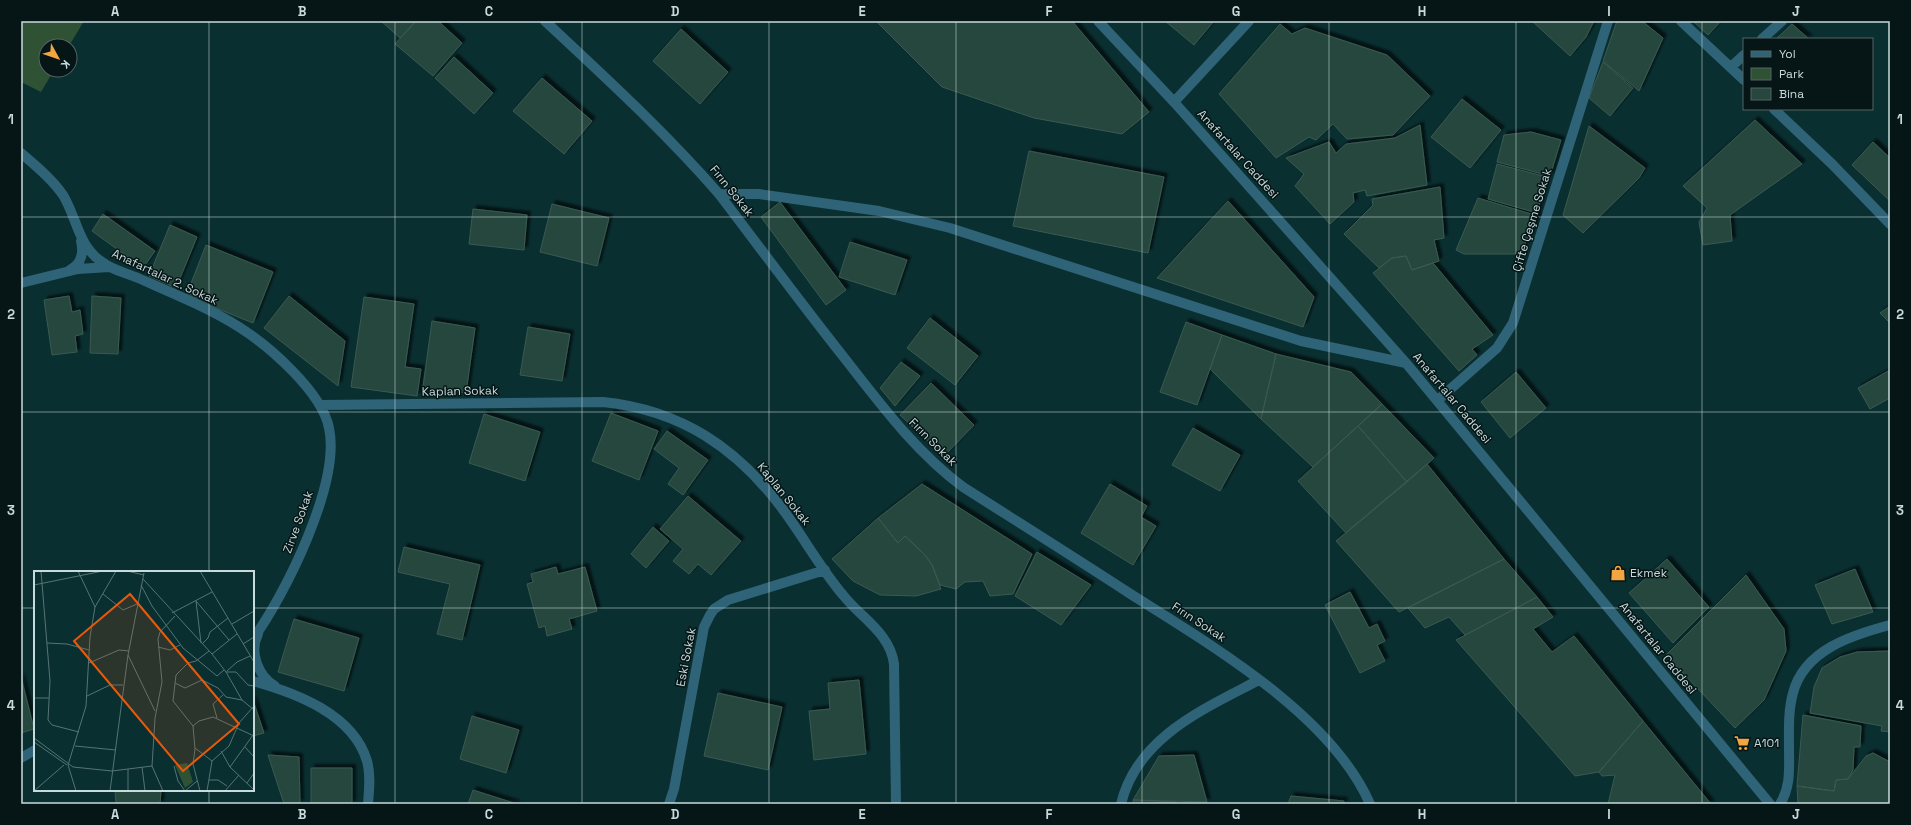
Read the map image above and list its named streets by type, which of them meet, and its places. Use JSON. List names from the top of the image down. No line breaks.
{"streets":{"street":["Anafartalar Caddesi","Fırın Sokak","Çifte Çeşme Sokak","Anafartalar 2. Sokak","Kaplan Sokak","Zirve Sokak","Eski Sokak"]},"crossings":[["Anafartalar Caddesi","Çifte Çeşme Sokak"],["Anafartalar 2. Sokak","Kaplan Sokak"],["Anafartalar 2. Sokak","Zirve Sokak"],["Kaplan Sokak","Zirve Sokak"],["Kaplan Sokak","Eski Sokak"]],"places":{"shop":["Ekmek"],"supermarket":["A101"]},"legend":["Yol","Park","Bina"],"north":"bottom right","grid":{"columns":["A","B","C","D","E","F","G","H","I","J"],"rows":["1","2","3","4"]}}
